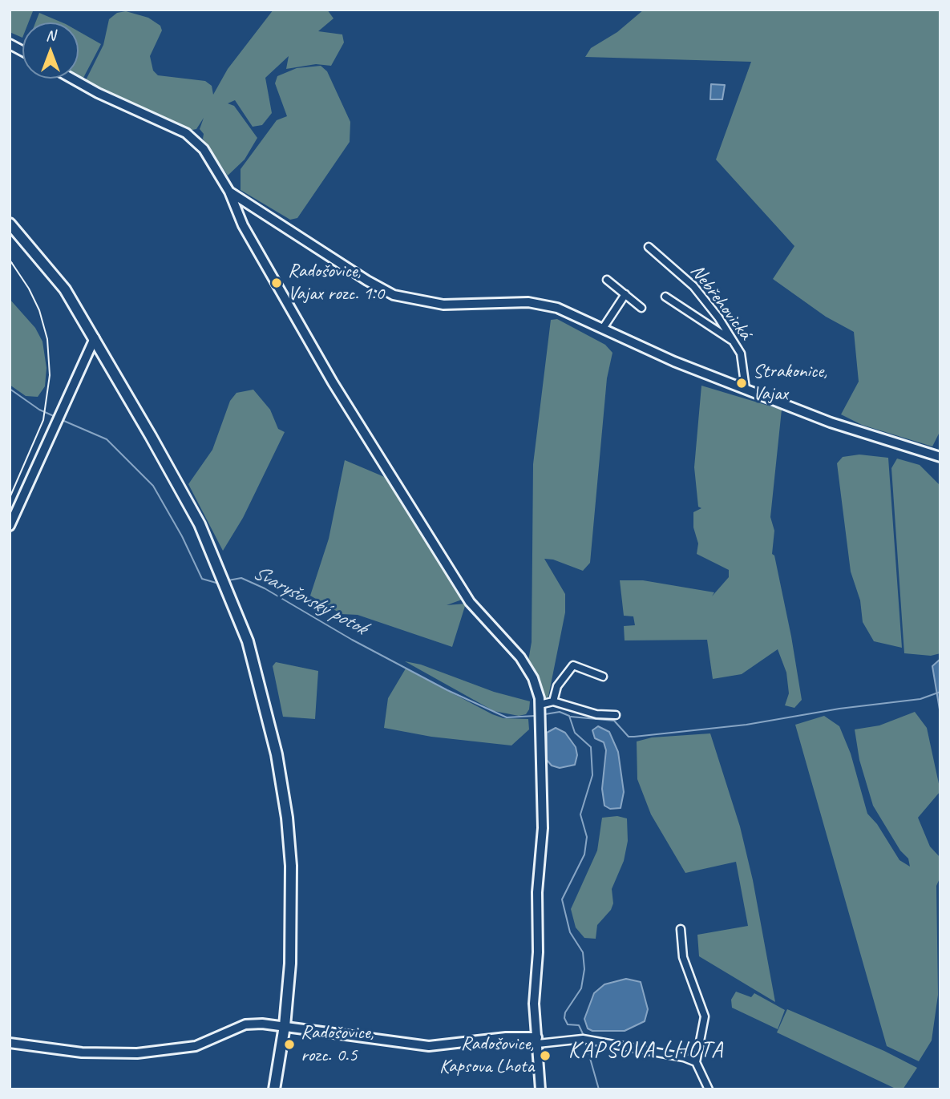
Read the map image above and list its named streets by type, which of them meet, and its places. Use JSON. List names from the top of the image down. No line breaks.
{"streets":{"street":["Nebřehovická"]},"districts":["KAPSOVA LHOTA"],"water":["Svaryšovský potok"],"places":["Radošovice, Vajax rozc. 1.0","Strakonice, Vajax","Radošovice, rozc. 0.5","Radošovice, Kapsova Lhota"],"north":"top"}
